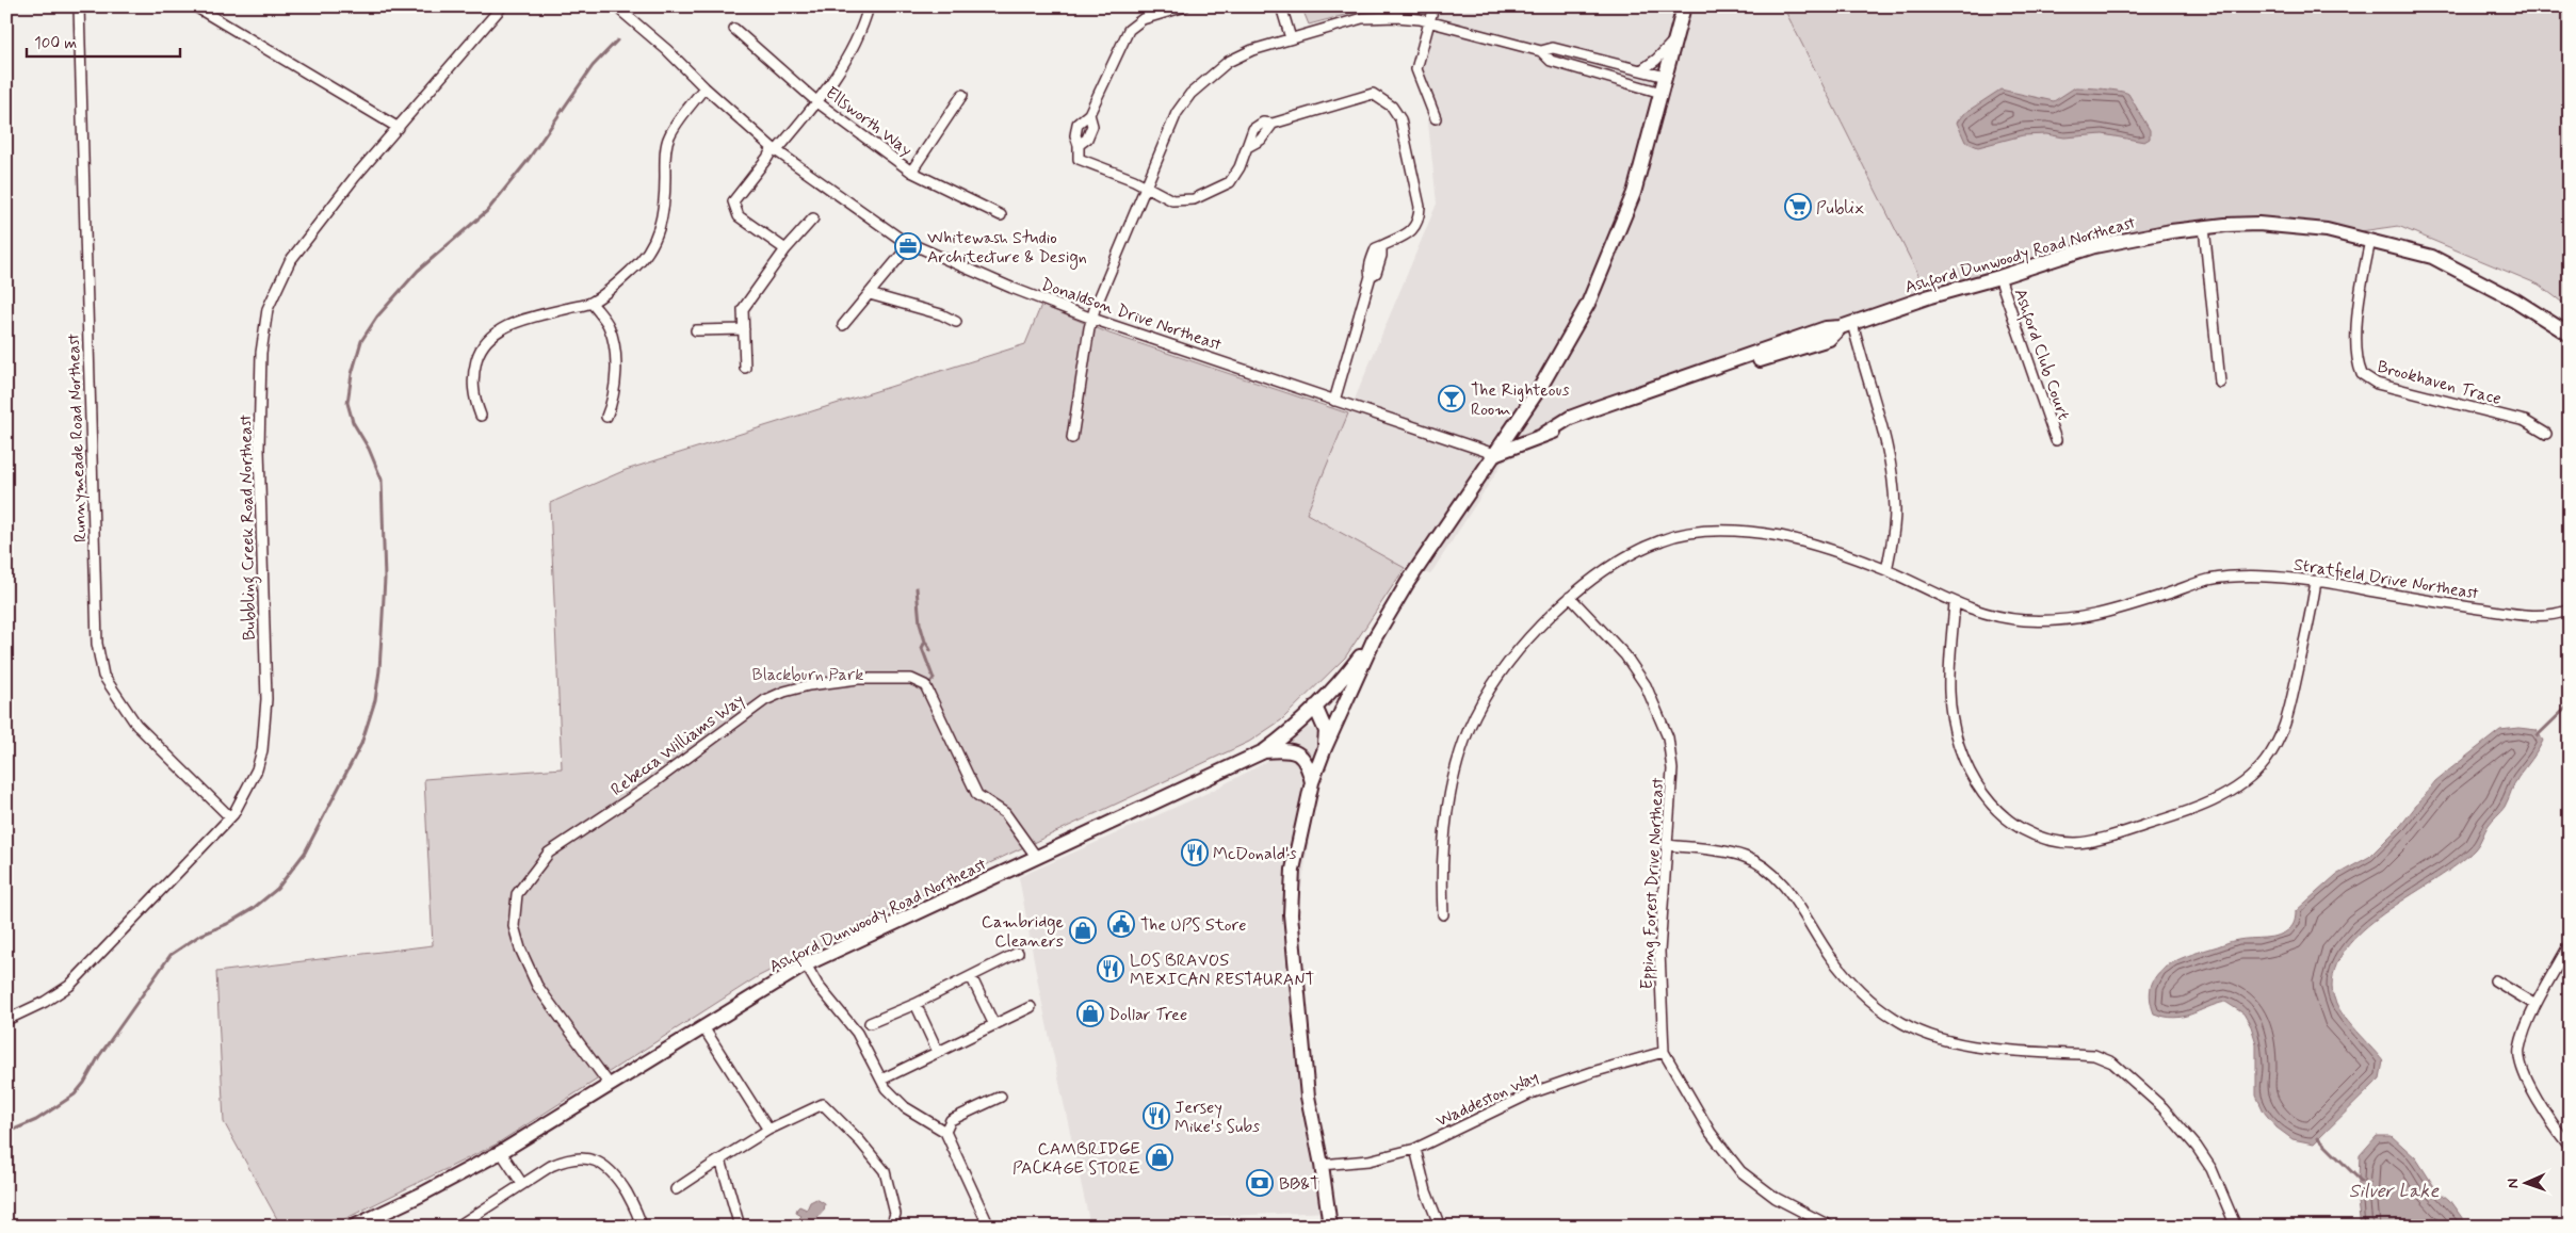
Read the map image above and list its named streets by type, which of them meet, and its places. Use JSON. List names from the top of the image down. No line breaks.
{"streets":{"main road":["Ashford Dunwoody Road Northeast"],"street":["Ellsworth Way","Donaldson Drive Northeast","Ashford Club Court","Brookhaven Trace","Runnymeade Road Northeast","Bubbling Creek Road Northeast","Stratfield Drive Northeast","Rebecca Williams Way","Epping Forest Drive Northeast","Waddeston Way"]},"crossings":[["Ashford Dunwoody Road Northeast","Donaldson Drive Northeast"],["Ashford Dunwoody Road Northeast","Ashford Club Court"],["Ashford Dunwoody Road Northeast","Brookhaven Trace"],["Ashford Dunwoody Road Northeast","Rebecca Williams Way"],["Runnymeade Road Northeast","Bubbling Creek Road Northeast"],["Stratfield Drive Northeast","Epping Forest Drive Northeast"],["Epping Forest Drive Northeast","Waddeston Way"]],"water":["Silver Lake"],"parks":["Blackburn Park"],"places":{"supermarket":["Publix"],"office":["Whitewash Studio Architecture & Design"],"bar":["The Righteous Room"],"restaurant":["McDonald's","LOS BRAVOS MEXICAN RESTAURANT","Jersey Mike's Subs"],"public building":["The UPS Store"],"shop":["Cambridge Cleaners","Dollar Tree","CAMBRIDGE PACKAGE STORE"],"bank":["BB&T"]},"scale_bar":"100 m","north":"left"}
